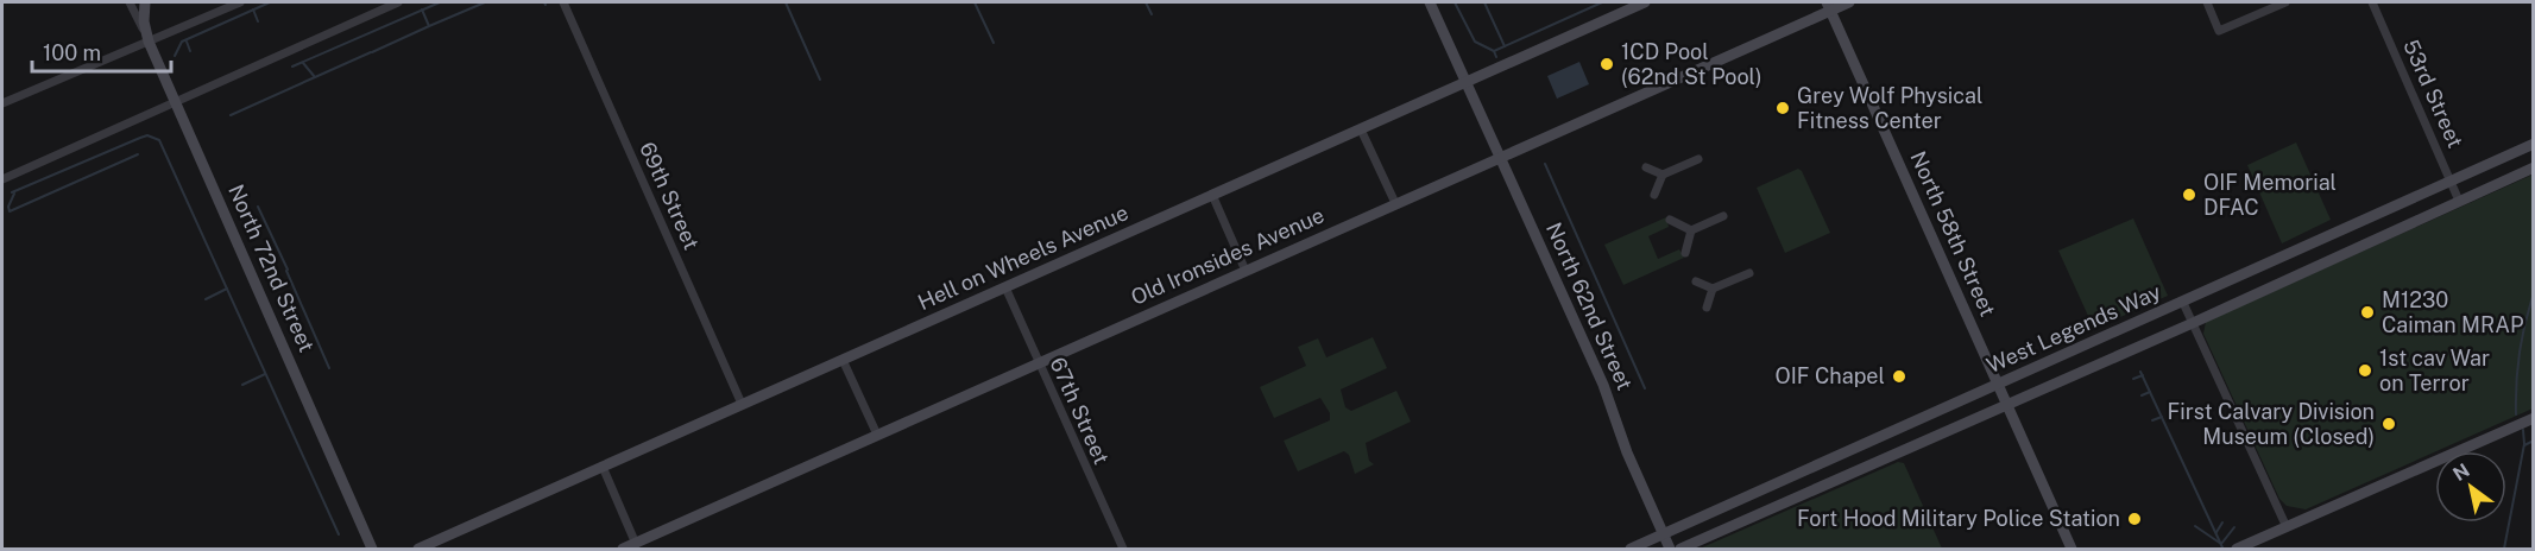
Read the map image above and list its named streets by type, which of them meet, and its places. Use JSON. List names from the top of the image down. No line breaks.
{"streets":{"street":["53rd Street","69th Street","North 58th Street","Old Ironsides Avenue","Hell on Wheels Avenue","North 72nd Street","North 62nd Street","West Legends Way","67th Street"]},"crossings":[["53rd Street","West Legends Way"],["69th Street","Hell on Wheels Avenue"],["North 58th Street","Old Ironsides Avenue"],["North 58th Street","West Legends Way"],["Old Ironsides Avenue","North 62nd Street"],["Old Ironsides Avenue","67th Street"],["Hell on Wheels Avenue","North 62nd Street"],["Hell on Wheels Avenue","67th Street"],["North 62nd Street","West Legends Way"]],"places":["1CD Pool (62nd St Pool)","Grey Wolf Physical Fitness Center","OIF Memorial DFAC","M1230 Caiman MRAP","1st cav War on Terror","OIF Chapel","First Calvary Division Museum (Closed)","Fort Hood Military Police Station"],"scale_bar":"100 m","north":"top left"}
